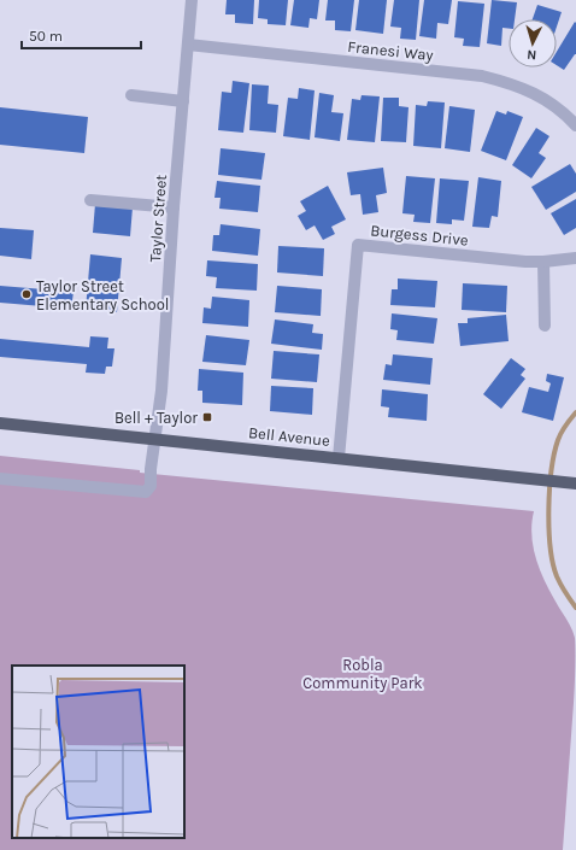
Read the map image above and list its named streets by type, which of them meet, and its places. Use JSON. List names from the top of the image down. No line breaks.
{"streets":{"main road":["Bell Avenue"],"street":["Franesi Way","Taylor Street","Burgess Drive"]},"crossings":[["Franesi Way","Taylor Street"],["Taylor Street","Bell Avenue"],["Burgess Drive","Bell Avenue"]],"parks":["Robla Community Park"],"places":{"other":["Taylor Street Elementary School"],"transit":["Bell + Taylor"]},"scale_bar":"50 m","north":"bottom"}
